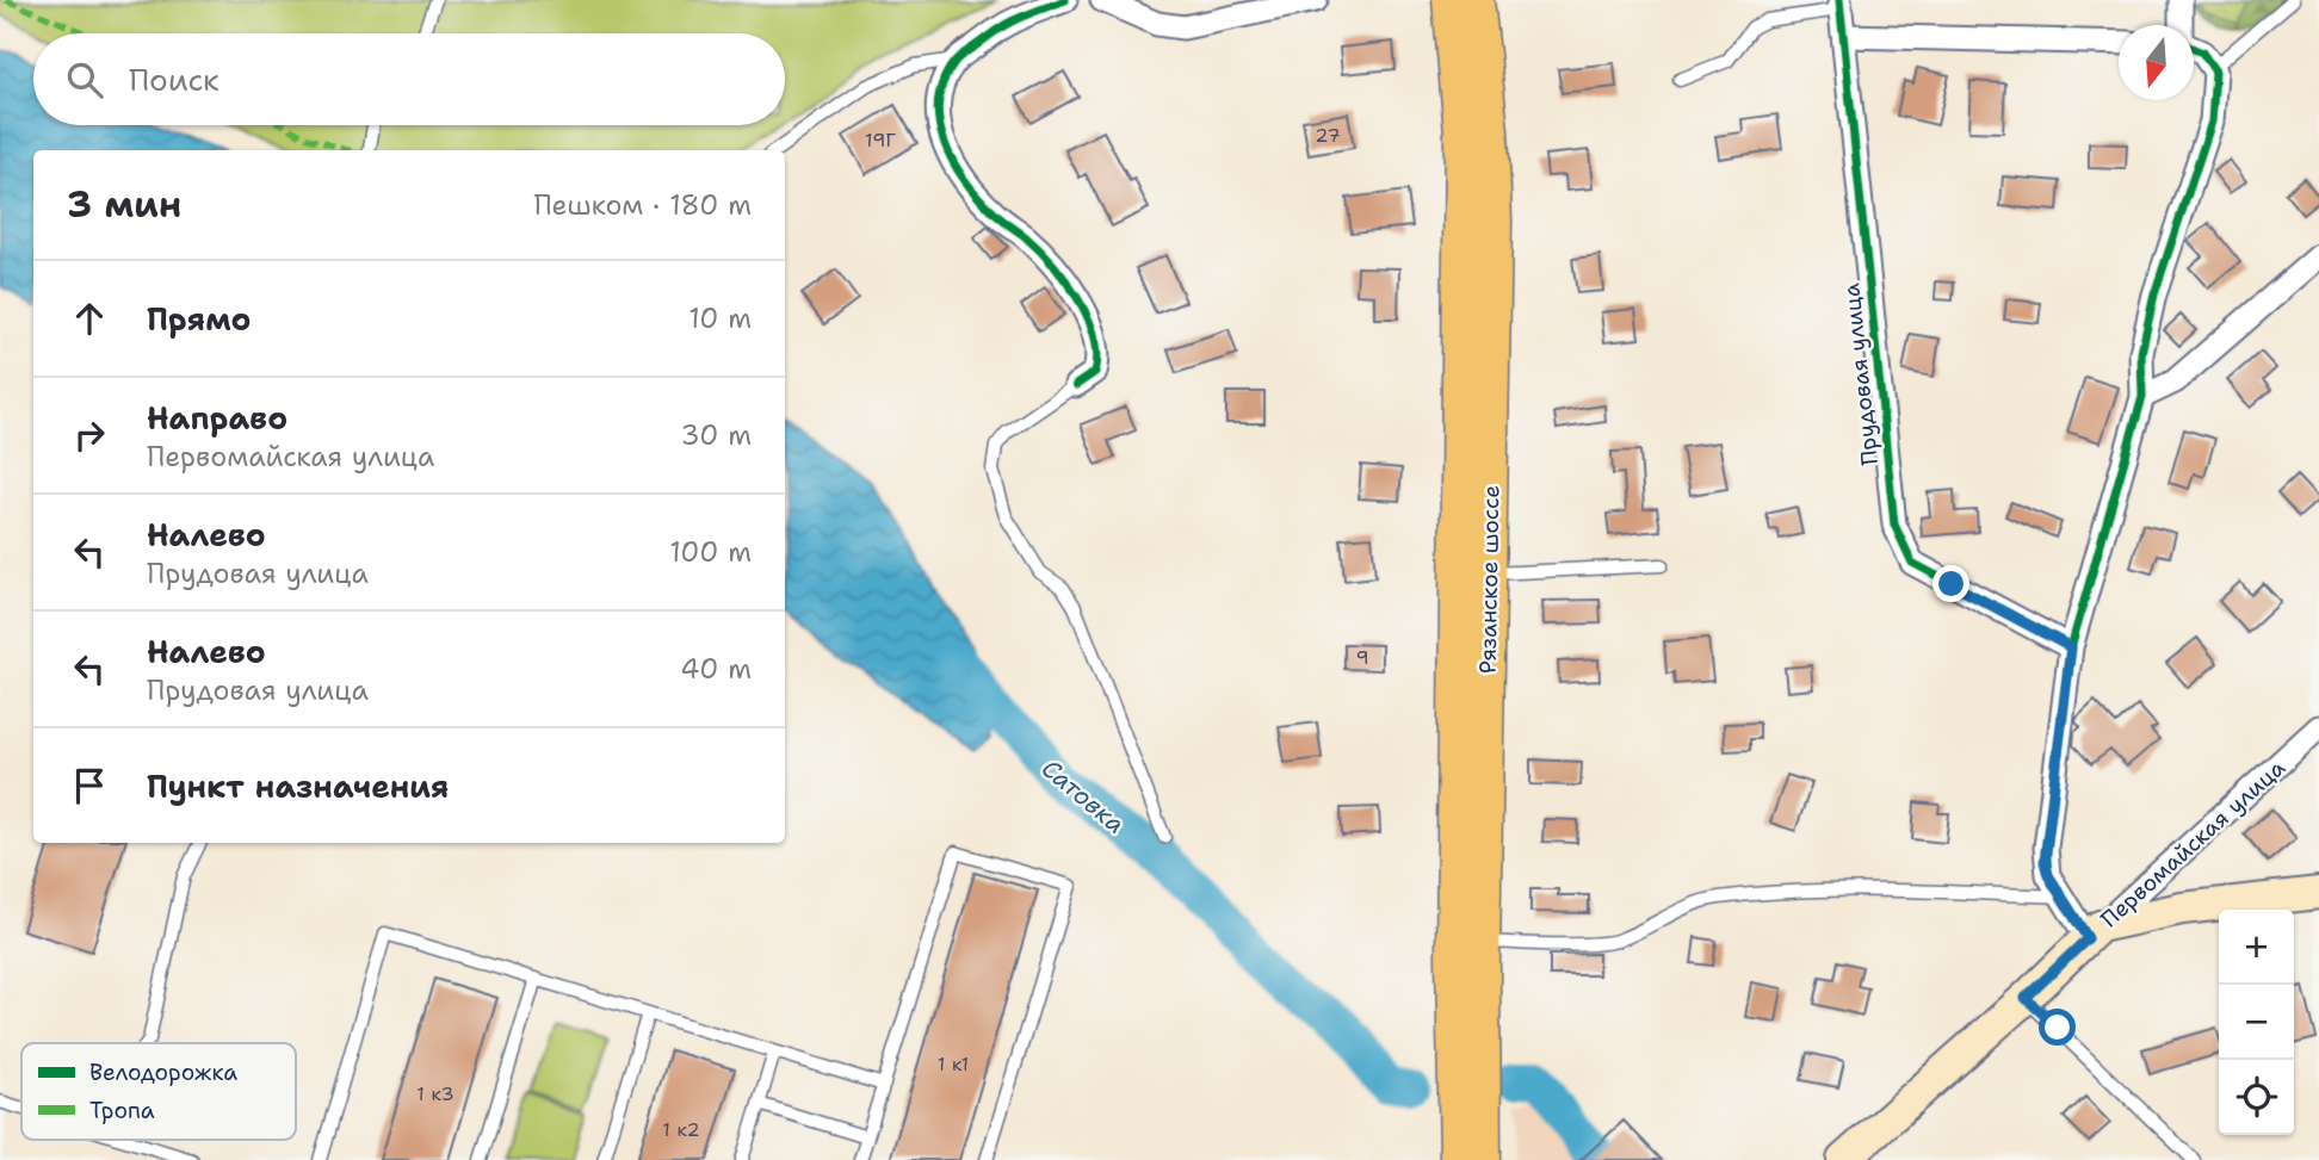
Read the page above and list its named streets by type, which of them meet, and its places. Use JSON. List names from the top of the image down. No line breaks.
{"streets":{"main road":["Рязанское шоссе","Первомайская улица"],"street":["Прудовая улица"]},"water":["Сатовка"],"house_numbers":["27","19Г","9","1 к1","1 к3","1 к2"],"legend":["Велодорожка","Тропа"],"north":"bottom","page":{"search":"Поиск","heading":["3 мин","Пешком · 180 m"],"list":[["Прямо","10 m"],["Направо","Первомайская улица","30 m"],["Налево","Прудовая улица","100 m"],["Налево","Прудовая улица","40 m"],"Пункт назначения"],"map_buttons":["+","−"]}}
